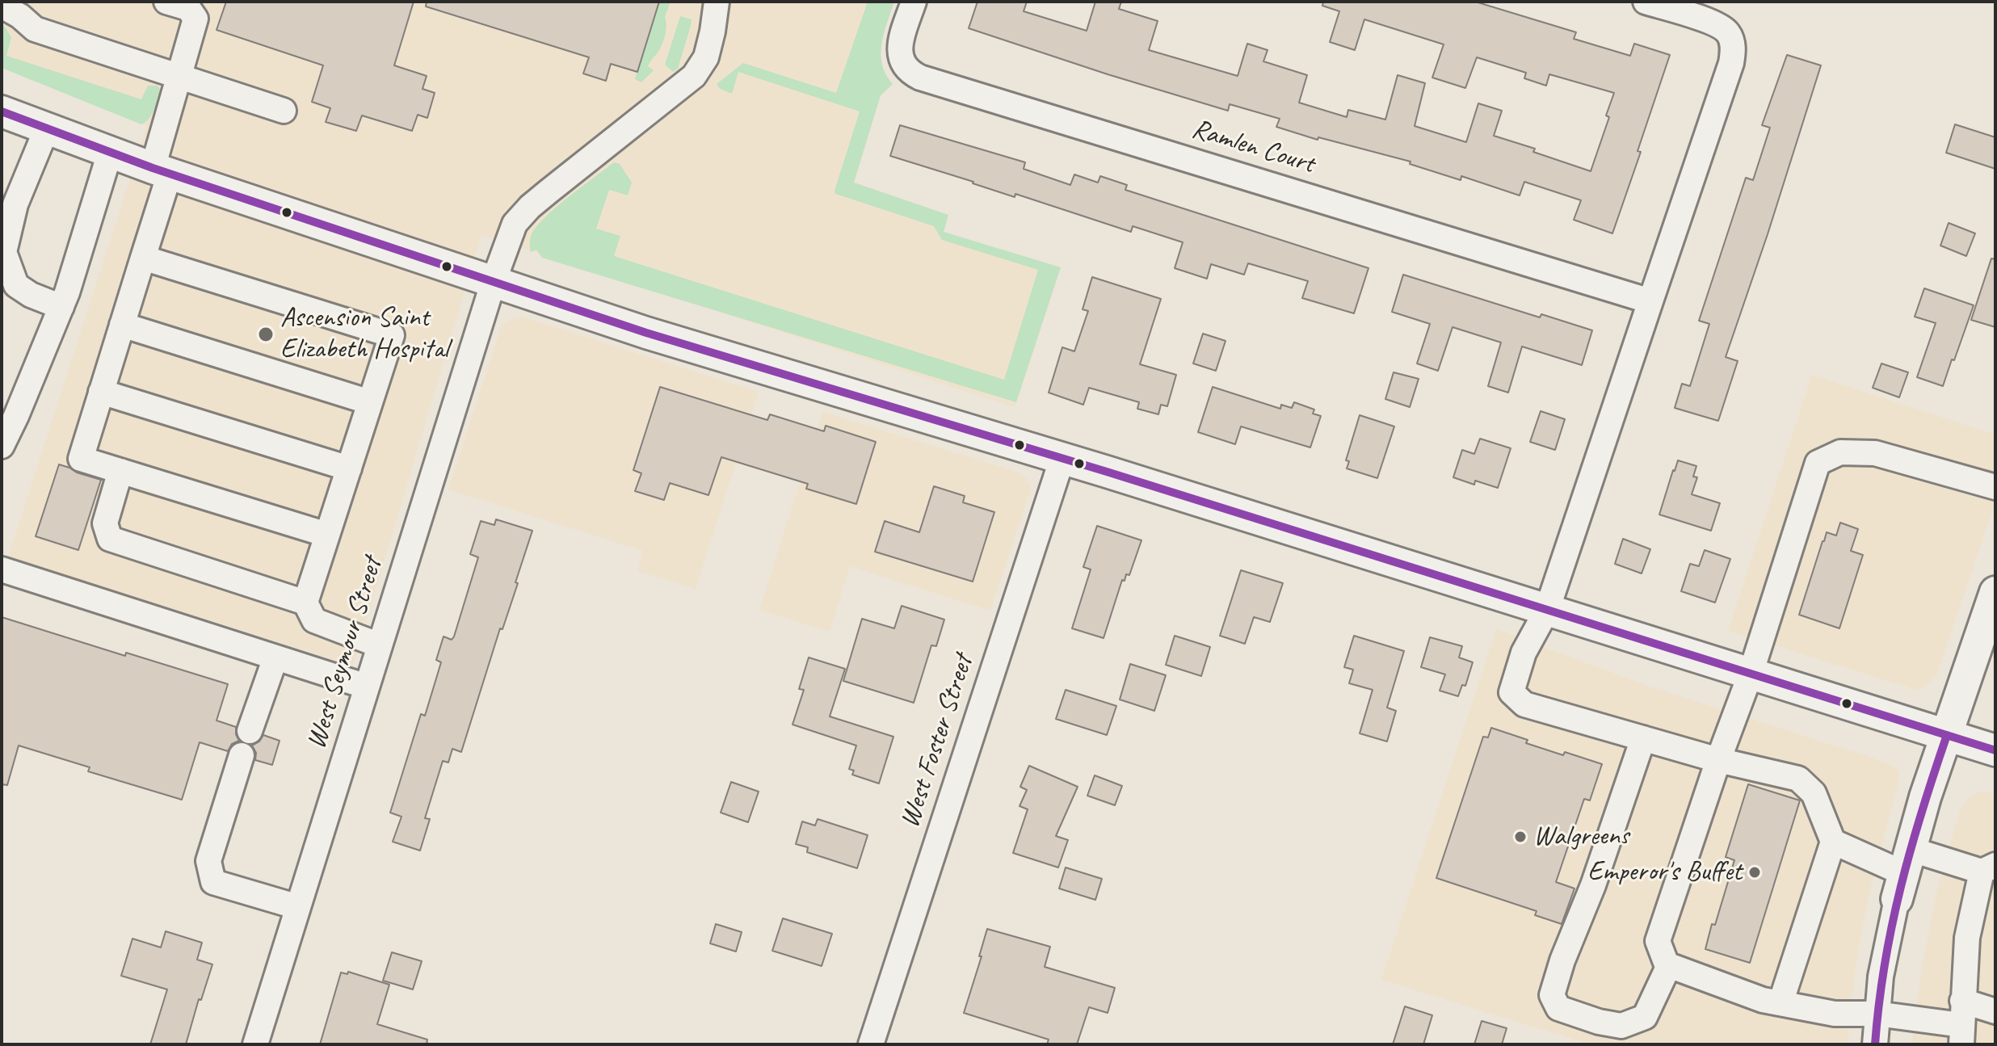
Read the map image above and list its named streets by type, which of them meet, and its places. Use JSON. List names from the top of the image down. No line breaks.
{"streets":{"street":["Ramlen Court","West Seymour Street","West Foster Street"]},"places":["Ascension Saint Elizabeth Hospital","Walgreens","Emperor's Buffet"]}
